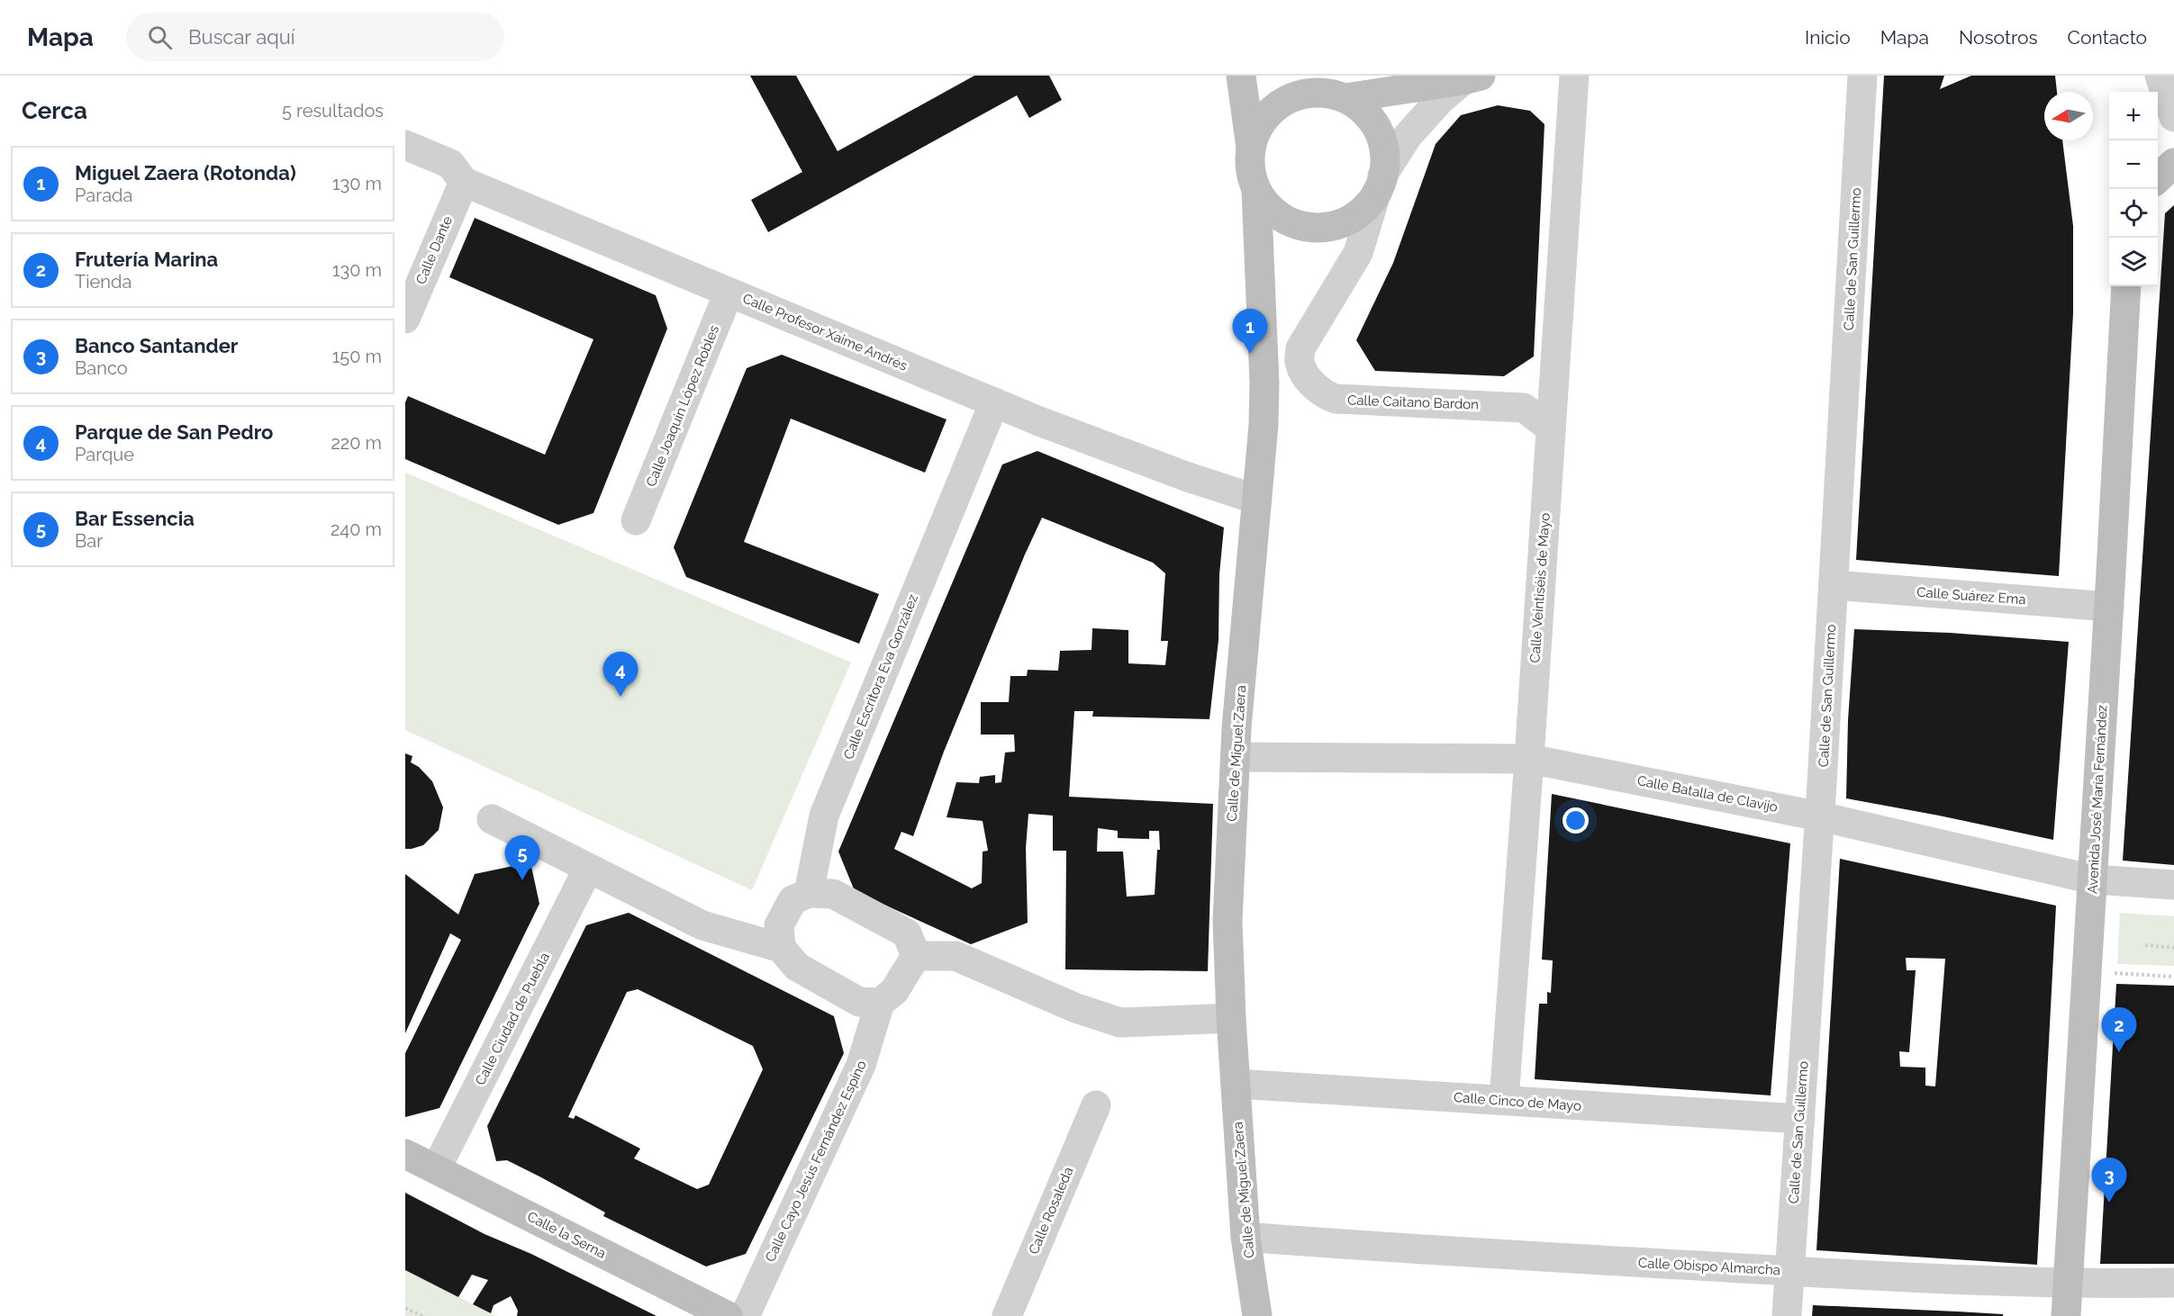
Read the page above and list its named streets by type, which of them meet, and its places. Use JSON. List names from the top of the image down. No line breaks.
{"streets":{"street":["Calle Dante","Calle de San Guillermo","Calle Profesor Xaime Andrés","Calle Caitano Bardon","Calle Joaquín López Robles","Calle Veintiséis de Mayo","Calle Suárez Ema","Calle Escritora Eva González","Calle de Miguel Zaera","Calle Batalla de Clavijo","Avenida José María Fernández","Calle Ciudad de Puebla","Calle Cinco de Mayo","Calle Cayo Jesús Fernández Espino","Calle Rosaleda","Calle la Serna","Calle Obispo Almarcha"]},"crossings":[["Calle Dante","Calle Profesor Xaime Andrés"],["Calle de San Guillermo","Calle Suárez Ema"],["Calle de San Guillermo","Calle Batalla de Clavijo"],["Calle de San Guillermo","Calle Cinco de Mayo"],["Calle de San Guillermo","Calle Obispo Almarcha"],["Calle Profesor Xaime Andrés","Calle Joaquín López Robles"],["Calle Profesor Xaime Andrés","Calle Escritora Eva González"],["Calle Profesor Xaime Andrés","Calle de Miguel Zaera"],["Calle Caitano Bardon","Calle Veintiséis de Mayo"],["Calle Caitano Bardon","Calle de Miguel Zaera"],["Calle Veintiséis de Mayo","Calle Batalla de Clavijo"],["Calle Veintiséis de Mayo","Calle Cinco de Mayo"],["Calle Suárez Ema","Avenida José María Fernández"],["Calle Escritora Eva González","Calle Cayo Jesús Fernández Espino"],["Calle de Miguel Zaera","Calle Batalla de Clavijo"],["Calle de Miguel Zaera","Calle Cinco de Mayo"],["Calle de Miguel Zaera","Calle Obispo Almarcha"],["Calle Batalla de Clavijo","Avenida José María Fernández"],["Avenida José María Fernández","Calle Obispo Almarcha"],["Calle Ciudad de Puebla","Calle la Serna"]],"north":"left","page":{"header":"Mapa","search":"Buscar aquí","nav":["Inicio","Mapa","Nosotros","Contacto"],"heading":["Cerca","5 resultados"],"map_buttons":["+","−"],"list":[{"mark":"1","name":"Miguel Zaera (Rotonda)","note":"Parada","value":"130 m"},{"mark":"2","name":"Frutería Marina","note":"Tienda","value":"130 m"},{"mark":"3","name":"Banco Santander","note":"Banco","value":"150 m"},{"mark":"4","name":"Parque de San Pedro","note":"Parque","value":"220 m"},{"mark":"5","name":"Bar Essencia","note":"Bar","value":"240 m"}],"pins":["1","4","5","2","3"]}}
